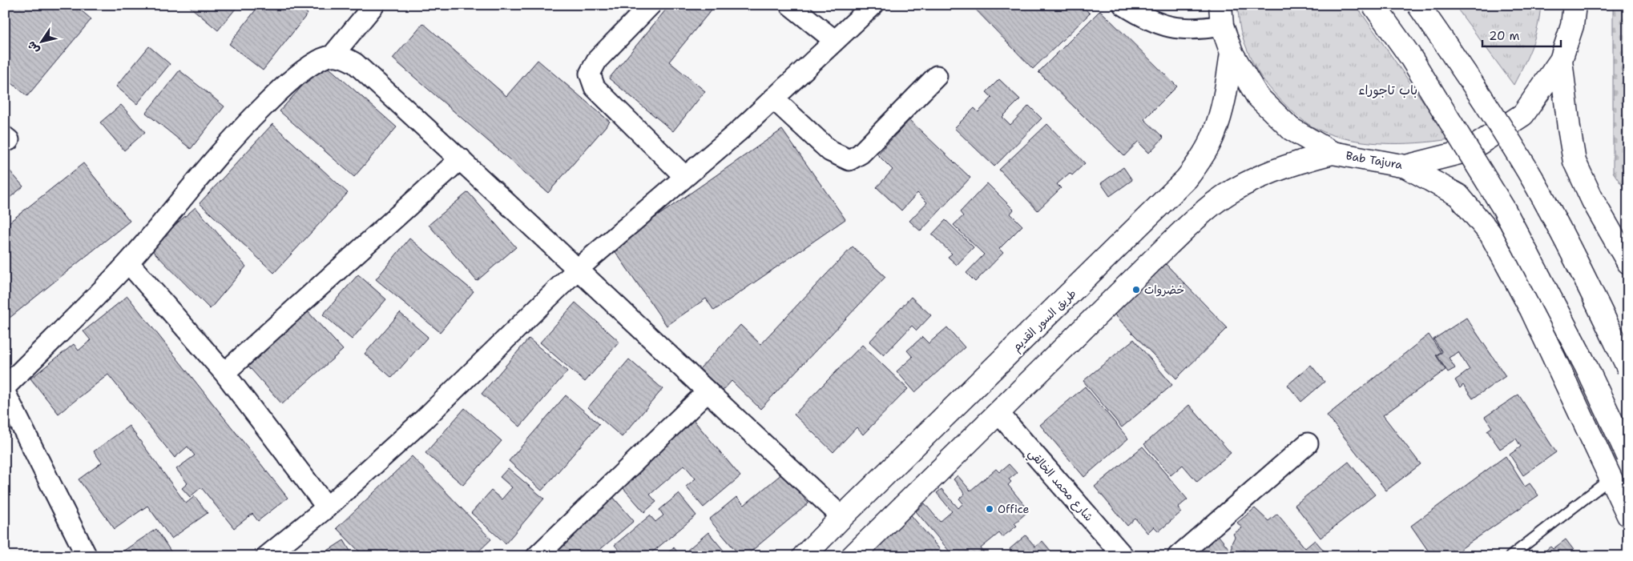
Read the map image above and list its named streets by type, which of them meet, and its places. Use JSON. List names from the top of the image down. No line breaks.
{"streets":{"main road":["Bab Tajura","طريق السور القديم"],"street":["شارع محمد الخالقي"]},"crossings":[["Bab Tajura","طريق السور القديم"]],"districts":["باب تاجوراء"],"places":["خضروات","Office"],"scale_bar":"20 m","north":"bottom left"}
